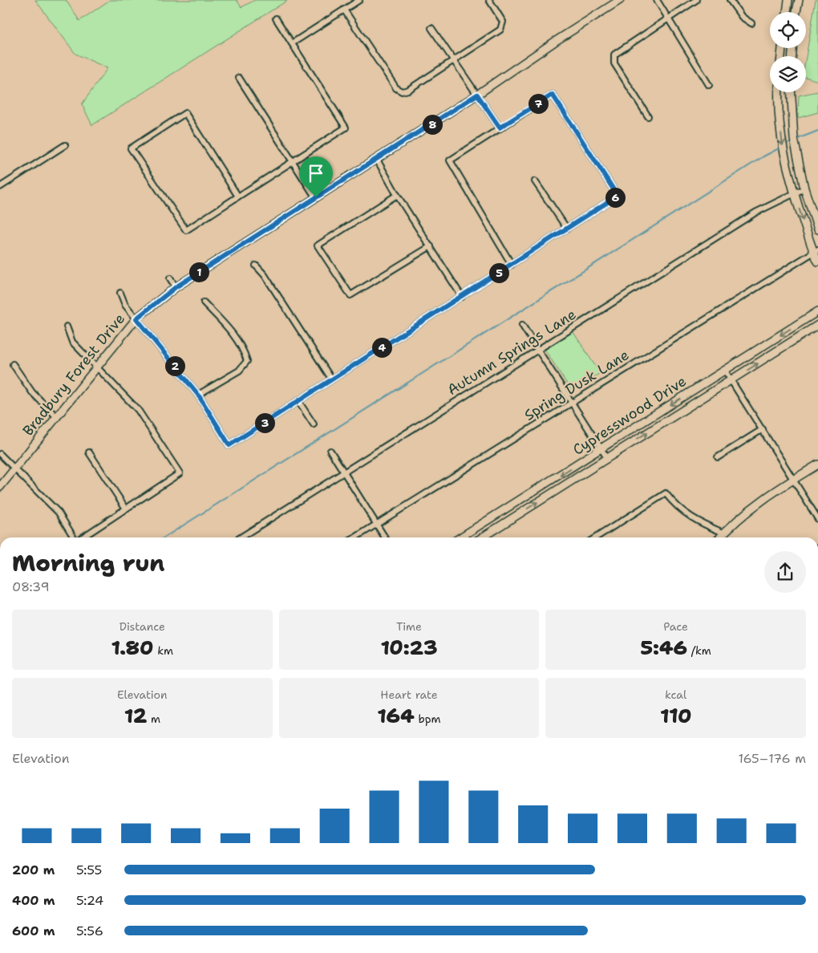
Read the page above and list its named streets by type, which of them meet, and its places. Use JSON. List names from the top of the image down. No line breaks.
{"streets":{"street":["Autumn Springs Lane","Bradbury Forest Drive","Spring Dusk Lane","Cypresswood Drive"]},"page":{"pins":["7","8","6","1","5","4","2","3"],"heading":["Morning run","08:39"],"stats":[["Distance","1.80 km"],["Time","10:23"],["Pace","5:46 /km"],["Elevation","12 m"],["Heart rate","164 bpm"],["kcal","110"]],"chart":["Elevation","165–176 m"],"list":[{"name":"200 m","note":"5:55"},{"name":"400 m","note":"5:24"},{"name":"600 m","note":"5:56"}]}}
